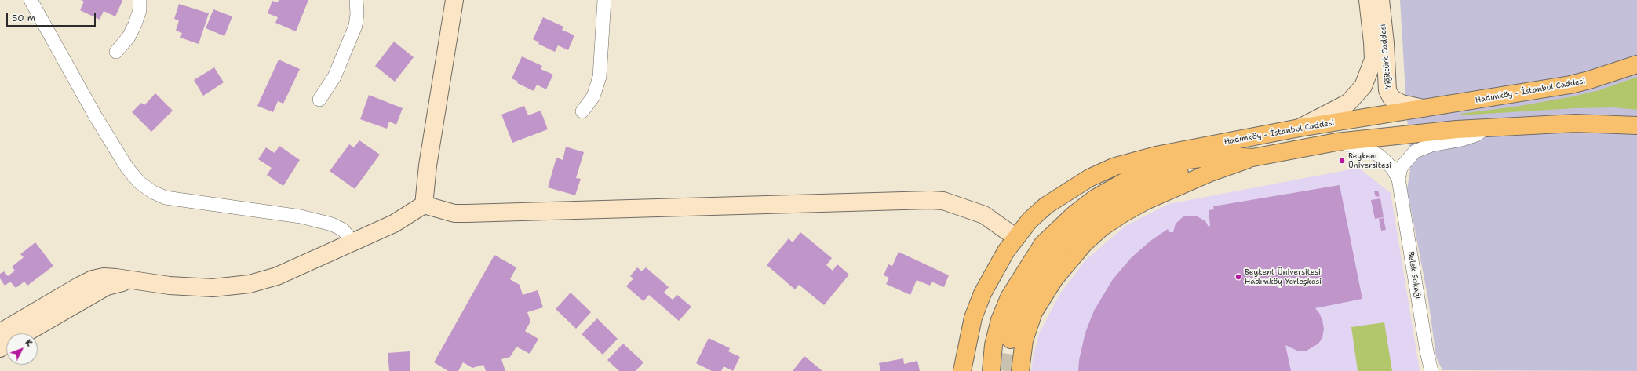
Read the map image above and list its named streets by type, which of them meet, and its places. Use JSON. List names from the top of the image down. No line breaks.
{"streets":{"main road":["Hadımköy - İstanbul Caddesi"],"street":["Yiğittürk Caddesi","Belek Sokağı"]},"crossings":[["Yiğittürk Caddesi","Hadımköy - İstanbul Caddesi"],["Hadımköy - İstanbul Caddesi","Belek Sokağı"]],"places":["Beykent Üniversitesi","Beykent Üniversitesi Hadımköy Yerleşkesi"],"scale_bar":"50 m","north":"top right"}
